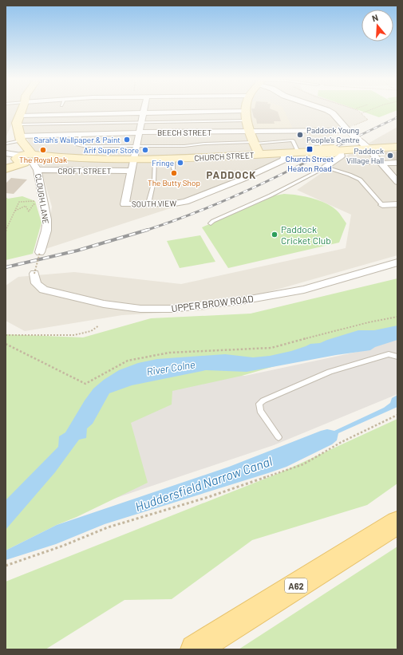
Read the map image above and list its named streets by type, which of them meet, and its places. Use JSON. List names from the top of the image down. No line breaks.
{"streets":{"main road":["A62"],"street":["BEECH STREET","CHURCH STREET","CROFT STREET","CLOUGH LANE","SOUTH VIEW","UPPER BROW ROAD"]},"crossings":[["BEECH STREET","CHURCH STREET"],["BEECH STREET","CROFT STREET"],["BEECH STREET","CLOUGH LANE"],["CHURCH STREET","CROFT STREET"],["CHURCH STREET","CLOUGH LANE"],["CHURCH STREET","SOUTH VIEW"],["CROFT STREET","CLOUGH LANE"],["CROFT STREET","SOUTH VIEW"]],"districts":["PADDOCK"],"water":["River Colne","Huddersfield Narrow Canal"],"places":{"other":["Paddock Young People's Centre","Sarah's Wallpaper & Paint","The Royal Oak","Arif Super Store","Paddock Village Hall","Fringe","The Butty Shop","Paddock Cricket Club"],"transit":["Church Street Heaton Road"]},"north":"top"}
